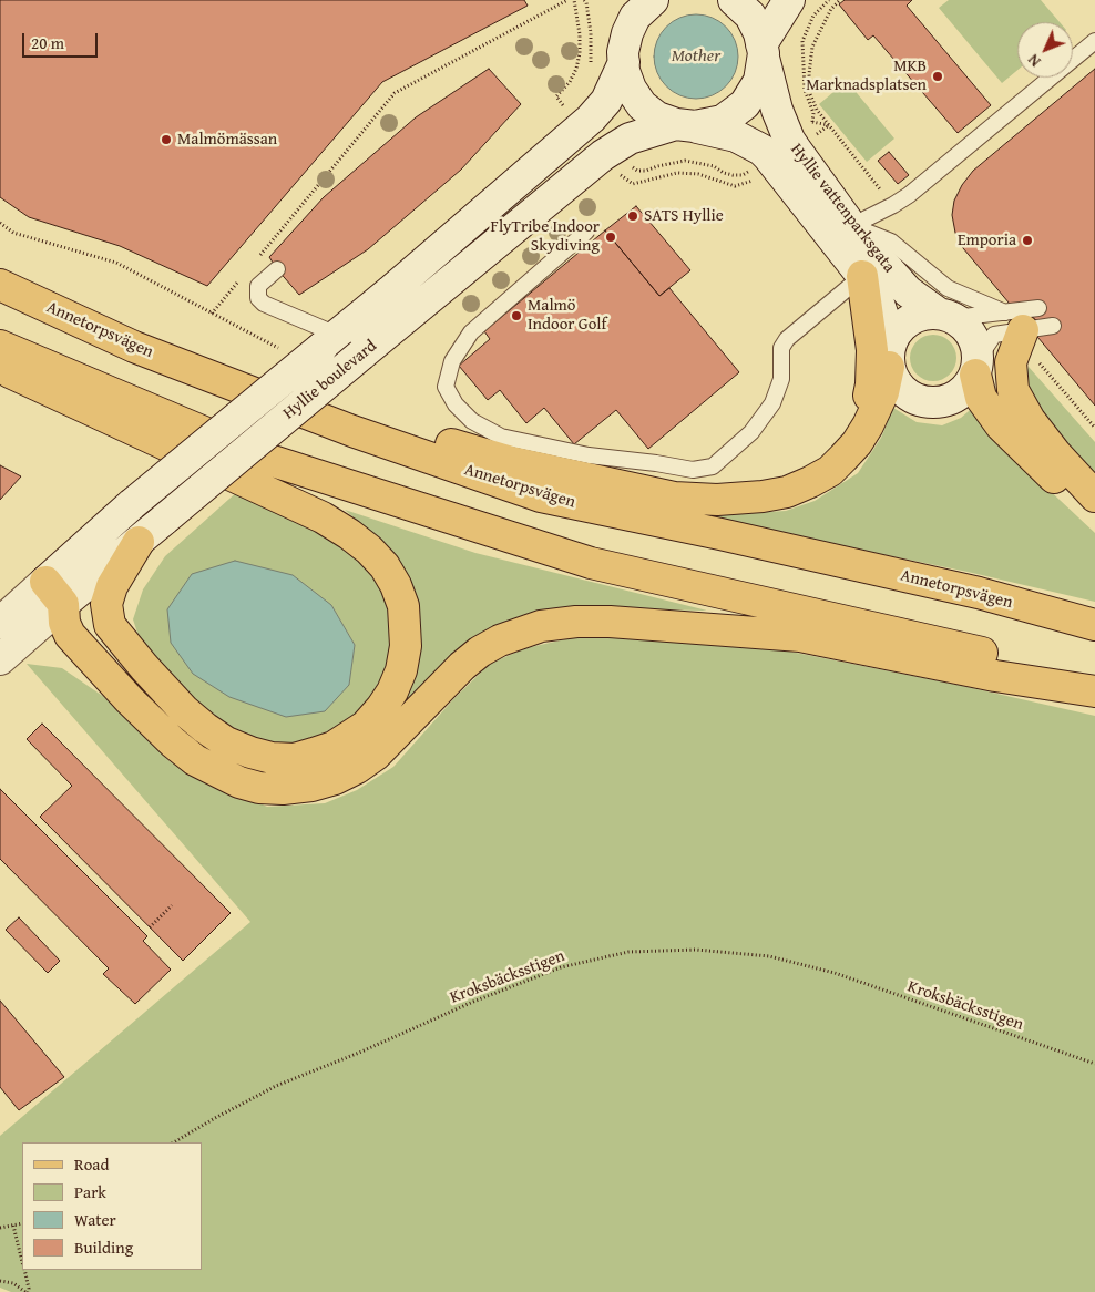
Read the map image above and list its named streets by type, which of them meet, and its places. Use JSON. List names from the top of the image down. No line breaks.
{"streets":{"main road":["Annetorpsvägen"],"street":["Hyllie vattenparksgata","Hyllie boulevard"],"path":["Kroksbäcksstigen"]},"crossings":[["Hyllie vattenparksgata","Hyllie boulevard"]],"water":["Mother"],"places":["MKB Marknadsplatsen","Malmömässan","SATS Hyllie","FlyTribe Indoor Skydiving","Emporia","Malmö Indoor Golf"],"legend":["Road","Park","Water","Building"],"scale_bar":"20 m","north":"bottom left"}
